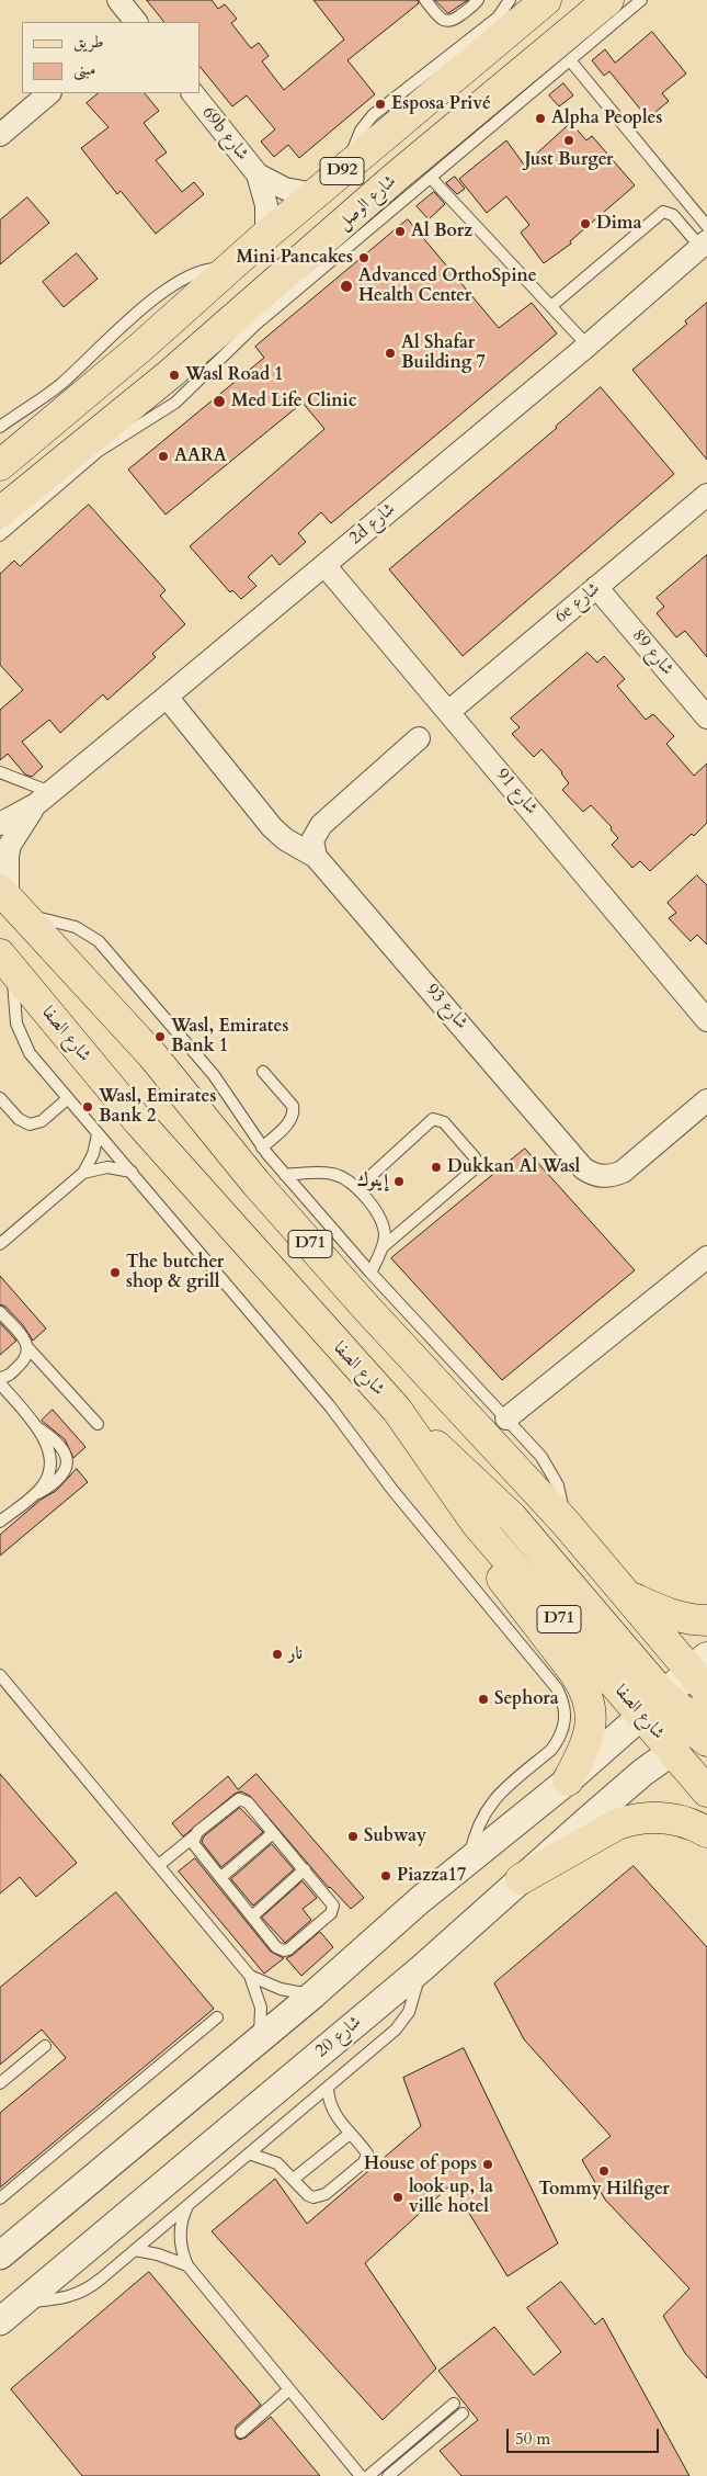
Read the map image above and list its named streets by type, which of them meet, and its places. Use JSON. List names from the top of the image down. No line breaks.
{"streets":{"main road":["D92","شارع الوصل","شارع الصفا","D71"],"street":["69b شارع","2d شارع","6e شارع","شارع 89","شارع 91","شارع 93","شارع 20"]},"crossings":[["69b شارع","D92"],["2d شارع","شارع 91"],["2d شارع","D71"],["6e شارع","شارع 89"],["6e شارع","شارع 91"],["شارع الصفا","D71"],["شارع الصفا","شارع 20"],["D71","شارع 20"]],"places":["Esposa Privé","Alpha Peoples","Just Burger","Dima","Al Borz","Mini Pancakes","Advanced OrthoSpine Health Center","Al Shafar Building 7","Wasl Road 1","Med Life Clinic","AARA","Wasl, Emirates Bank 1","Wasl, Emirates Bank 2","Dukkan Al Wasl","إينوك","The butcher shop & grill","نار","Sephora","Subway","Piazza17","House of pops","Tommy Hilfiger","look up, la ville hotel"],"legend":["طريق","مبنى"],"scale_bar":"50 m"}
